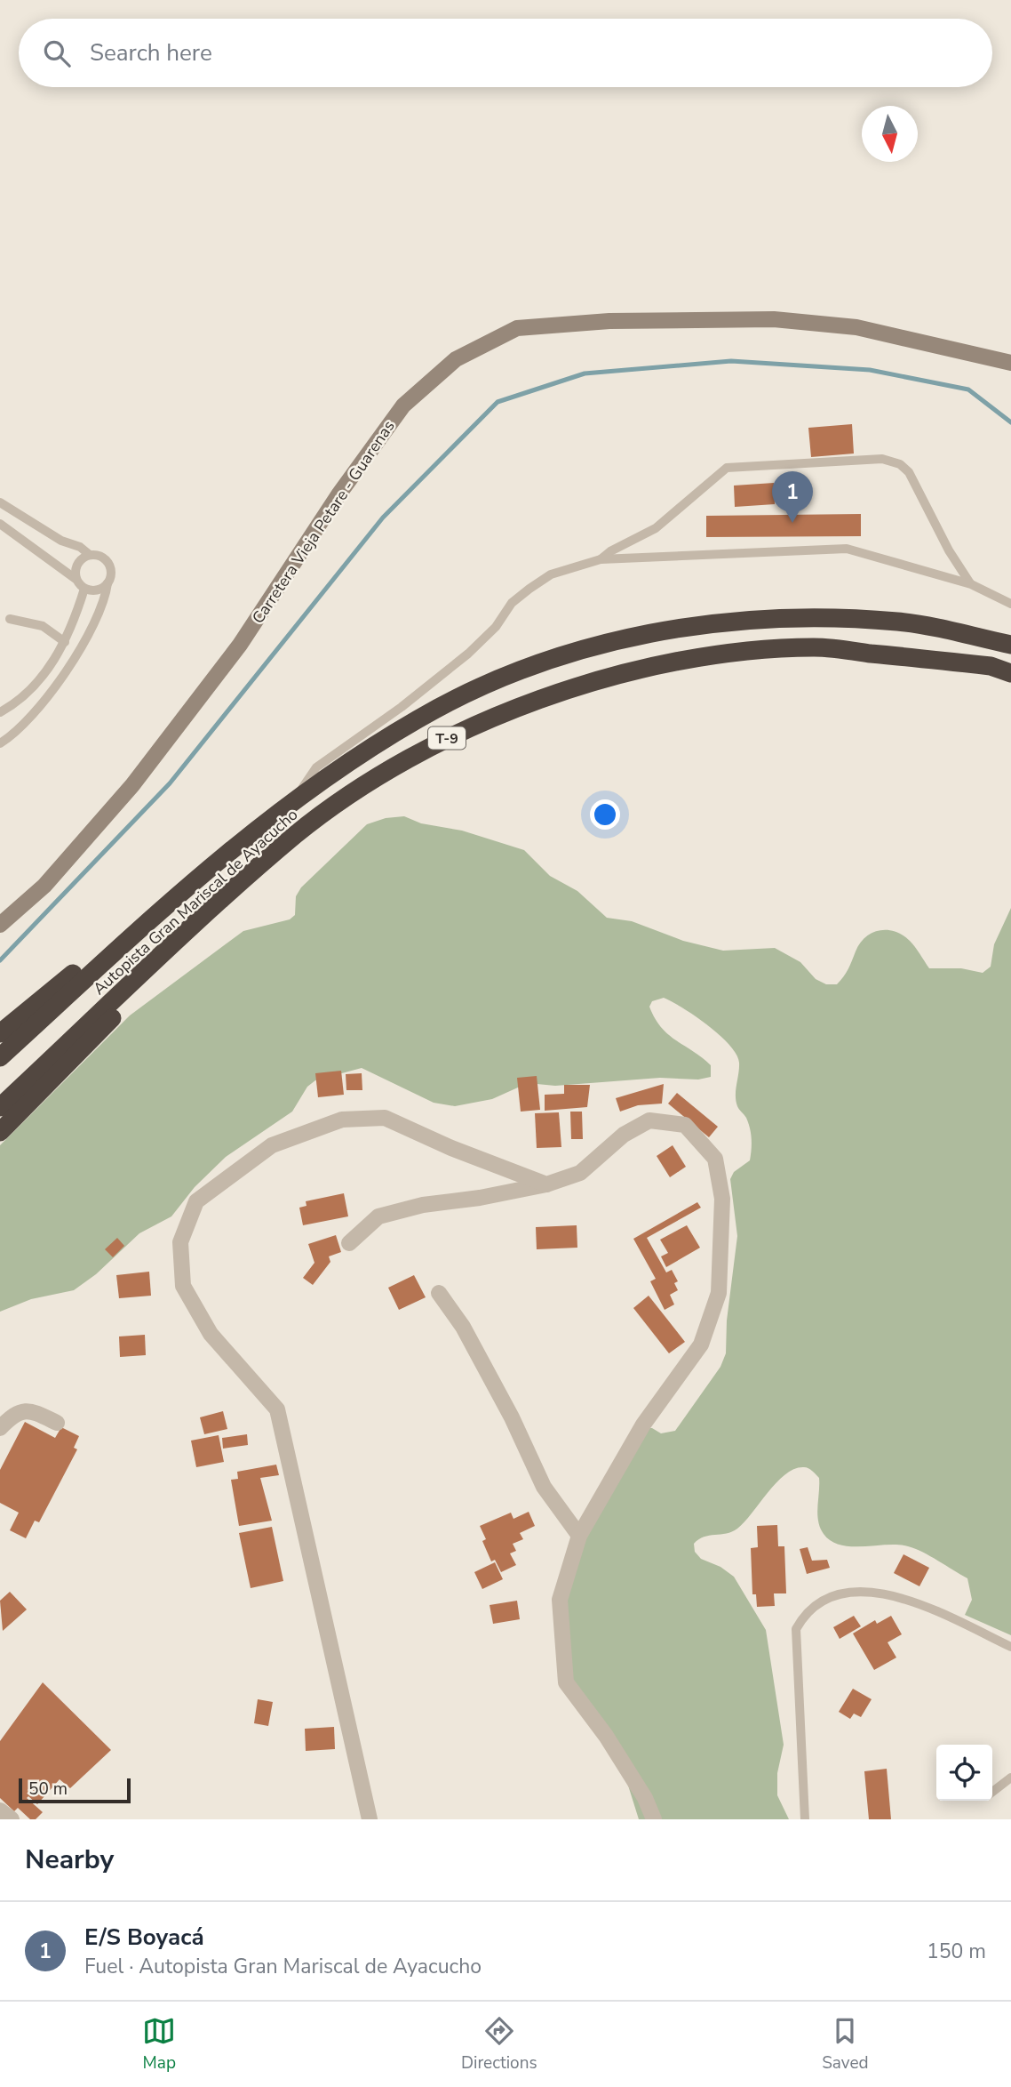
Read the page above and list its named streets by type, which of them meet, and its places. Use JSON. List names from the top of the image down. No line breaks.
{"streets":{"highway":["T-9","Autopista Gran Mariscal de Ayacucho"],"main road":["Carretera Vieja Petare - Guarenas"]},"scale_bar":"50 m","north":"bottom","page":{"search":"Search here","pins":"1","scale":"50 m","heading":"Nearby","list":[{"mark":"1","name":"E/S Boyacá","note":"Fuel · Autopista Gran Mariscal de Ayacucho","value":"150 m"}],"nav":["Map","Directions","Saved"]}}
